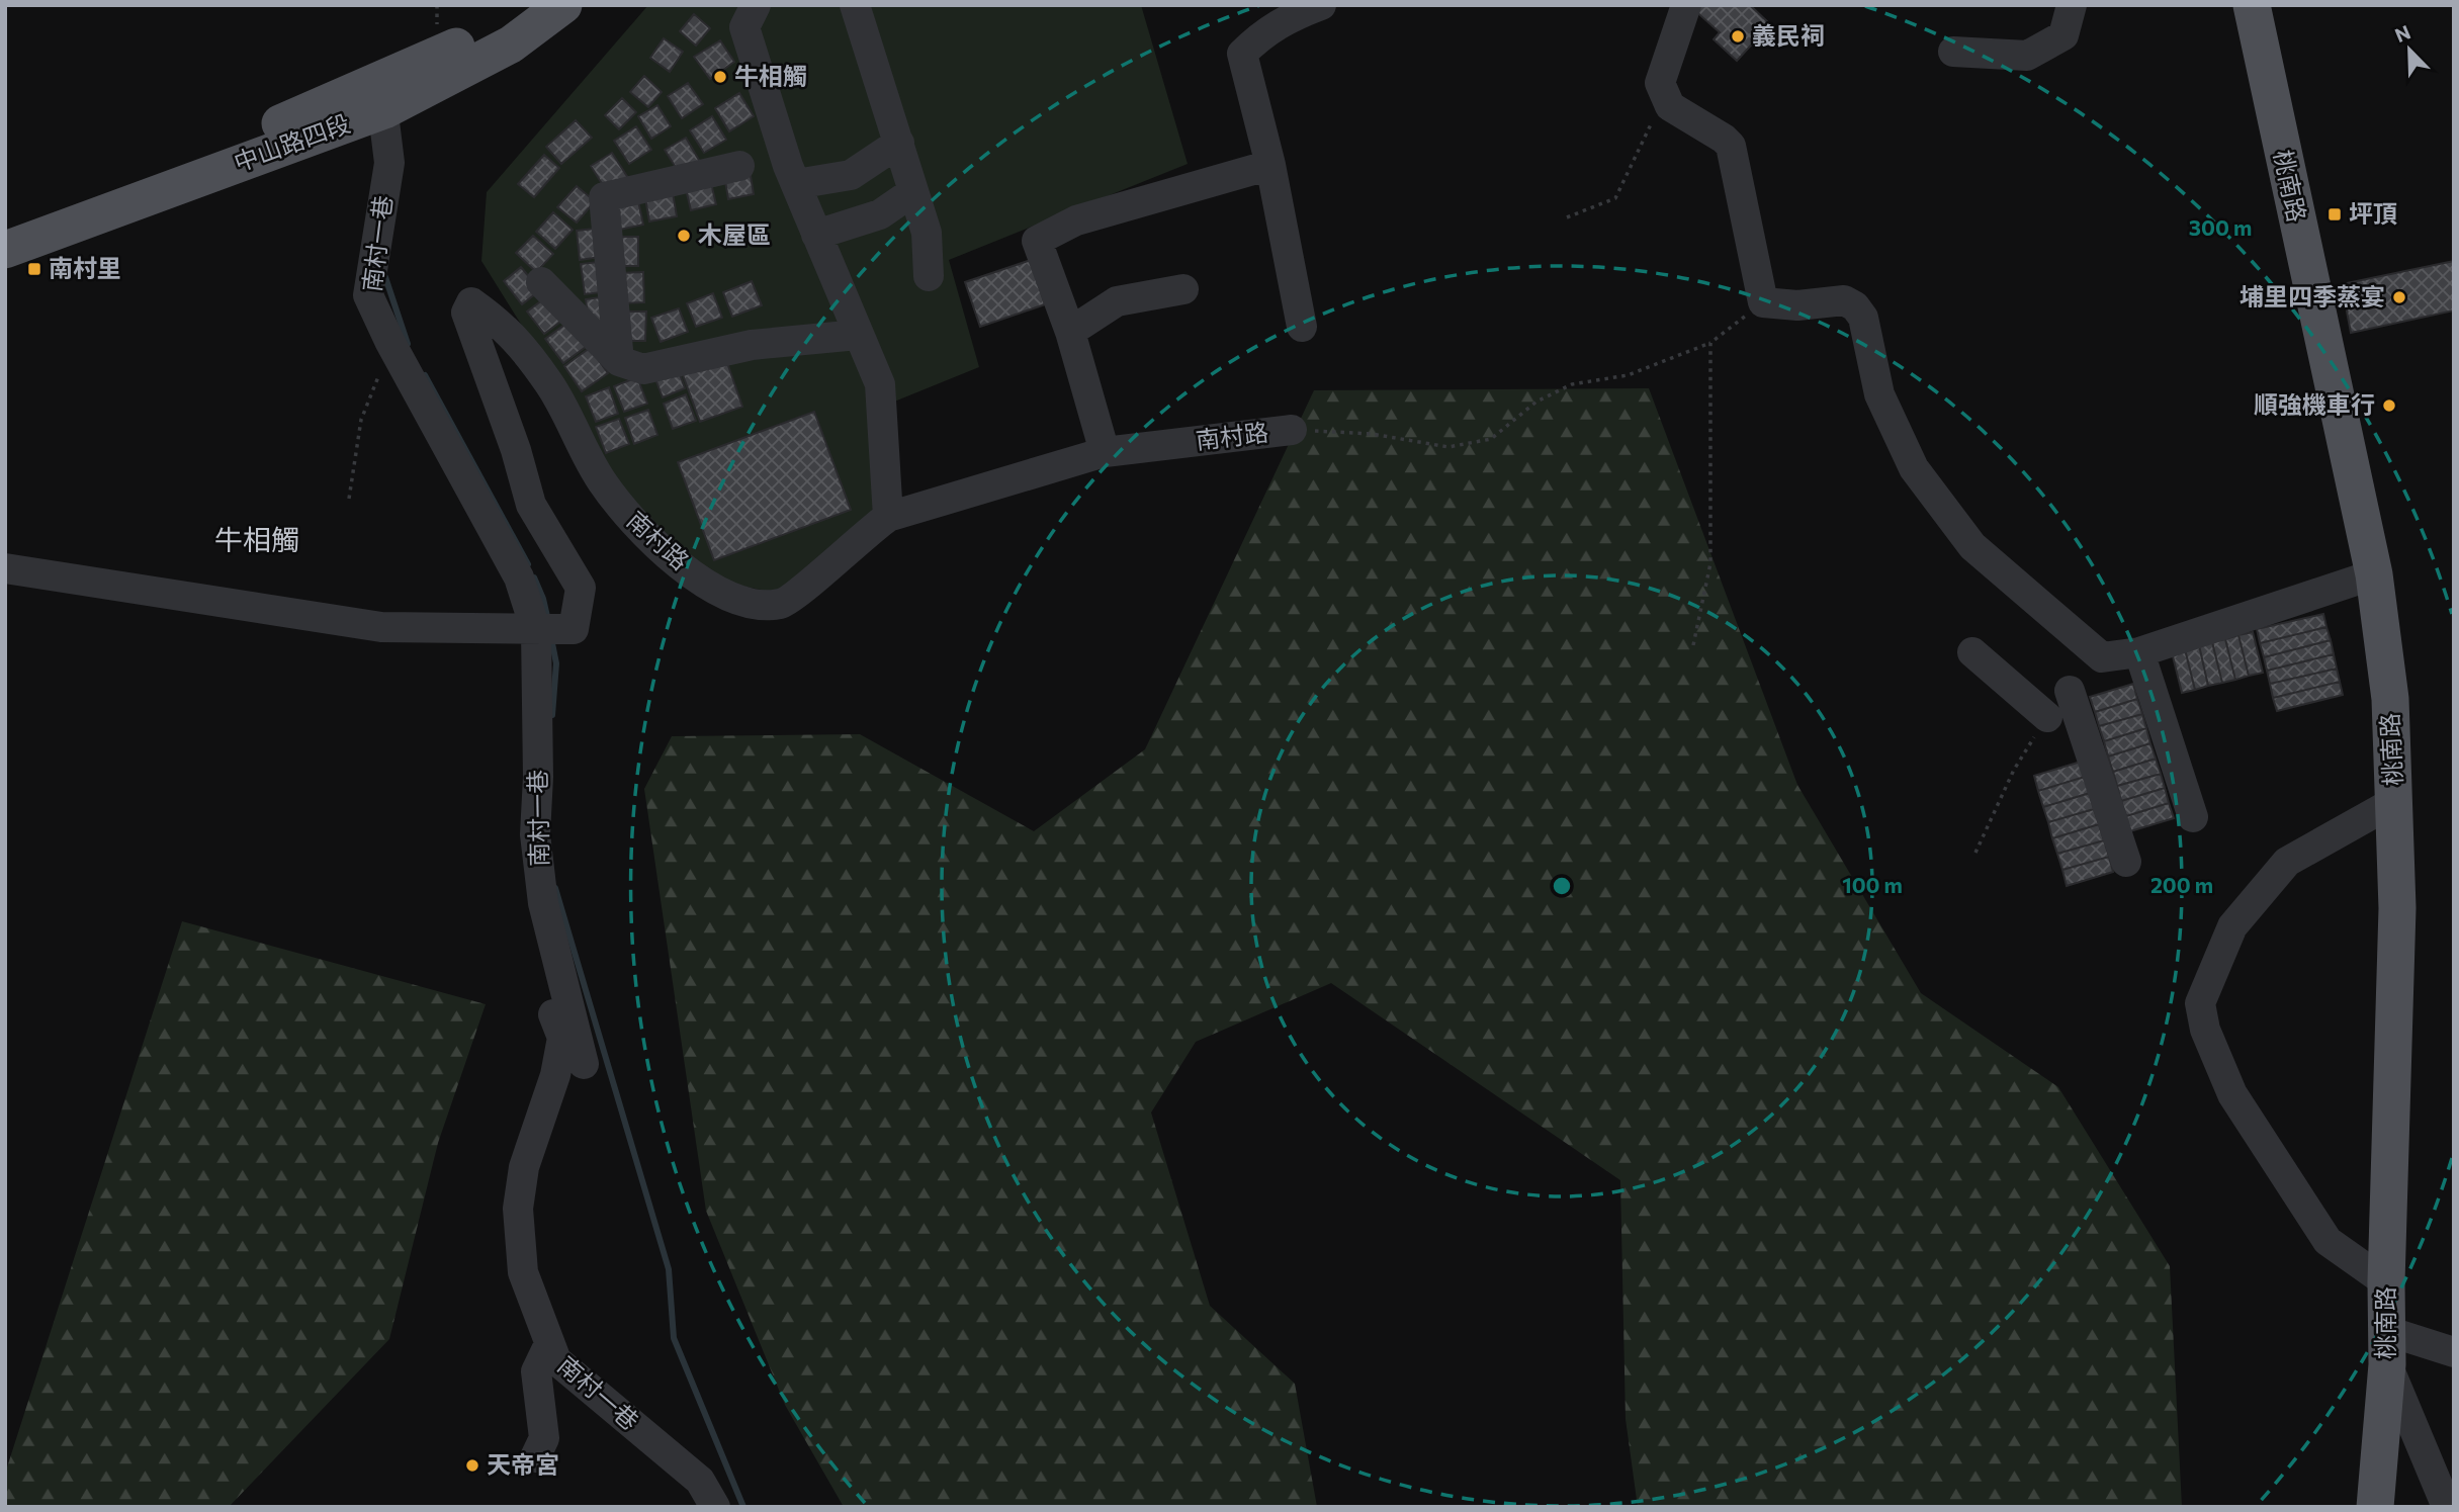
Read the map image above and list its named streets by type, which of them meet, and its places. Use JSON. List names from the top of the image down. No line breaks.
{"streets":{"main road":["中山路四段","桃南路"],"street":["南村一巷","南村路"]},"crossings":[["中山路四段","南村一巷"],["南村一巷","南村路"]],"districts":["牛相觸"],"places":{"other":["義民祠","牛相觸","木屋區","埔里四季蒸宴","順強機車行","天帝宮"],"transit":["坪頂","南村里"]},"north":"top left","rings":["300 m","100 m","200 m"]}
